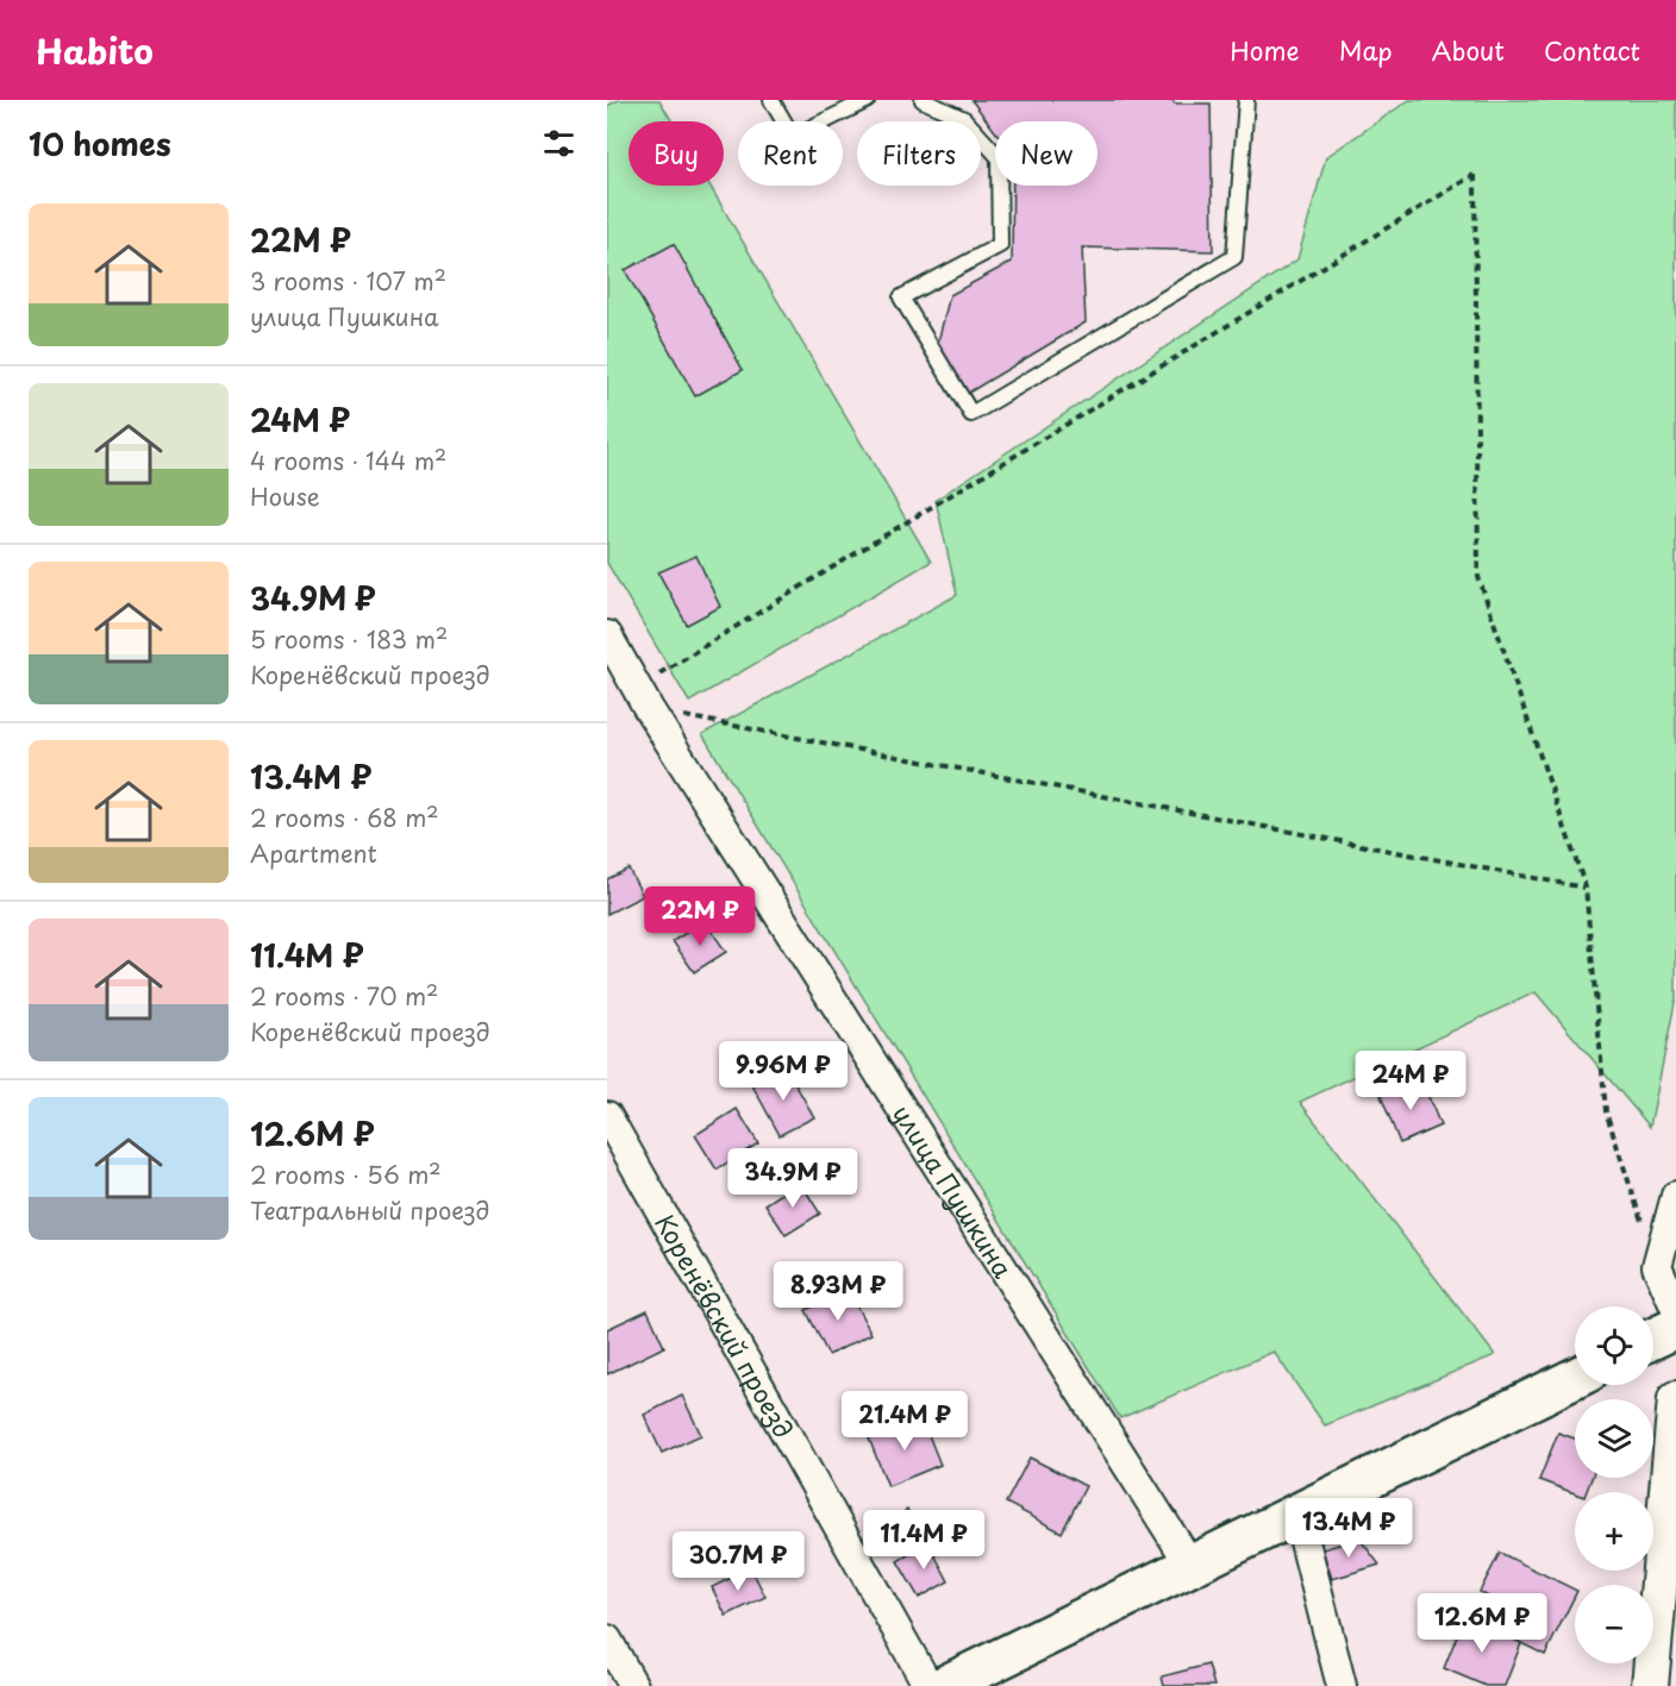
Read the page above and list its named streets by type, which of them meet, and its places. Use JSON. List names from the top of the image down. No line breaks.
{"streets":{"street":["улица Пушкина","Коренёвский проезд"]},"page":{"header":"Habito","nav":["Home","Map","About","Contact"],"heading":"10 homes","chip":["Buy","Rent","Filters","New"],"list":[{"name":"22M ₽","note":"3 rooms · 107 m² · улица Пушкина"},{"name":"24M ₽","note":"4 rooms · 144 m² · House"},{"name":"34.9M ₽","note":"5 rooms · 183 m² · Коренёвский проезд"},{"name":"13.4M ₽","note":"2 rooms · 68 m² · Apartment"},{"name":"11.4M ₽","note":"2 rooms · 70 m² · Коренёвский проезд"},{"name":"12.6M ₽","note":"2 rooms · 56 m² · Театральный проезд"}],"price":["22M ₽","9.96M ₽","24M ₽","34.9M ₽","8.93M ₽","21.4M ₽","13.4M ₽","11.4M ₽","30.7M ₽","12.6M ₽"],"map_buttons":["+","−"]}}
